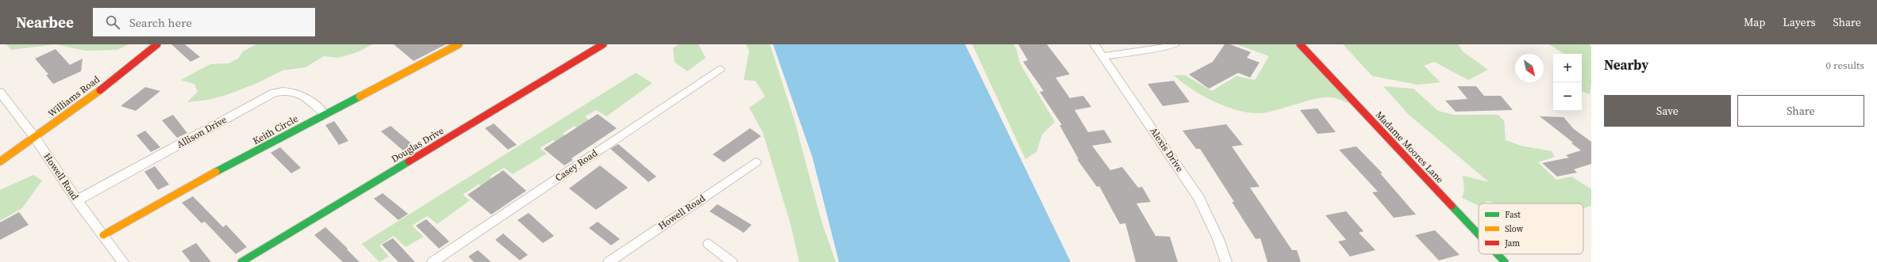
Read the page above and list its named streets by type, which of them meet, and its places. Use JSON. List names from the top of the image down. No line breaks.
{"streets":{"street":["Williams Road","Keith Circle","Allison Drive","Douglas Drive","Madame Moores Lane","Alexis Drive","Casey Road","Howell Road"]},"crossings":[["Williams Road","Howell Road"],["Keith Circle","Allison Drive"],["Keith Circle","Howell Road"],["Allison Drive","Howell Road"]],"legend":["Fast","Slow","Jam"],"north":"bottom right","page":{"header":"Nearbee","search":"Search here","nav":["Map","Layers","Share"],"heading":["Nearby","0 results"],"map_buttons":["+","−"],"buttons":["Save","Share"]}}
